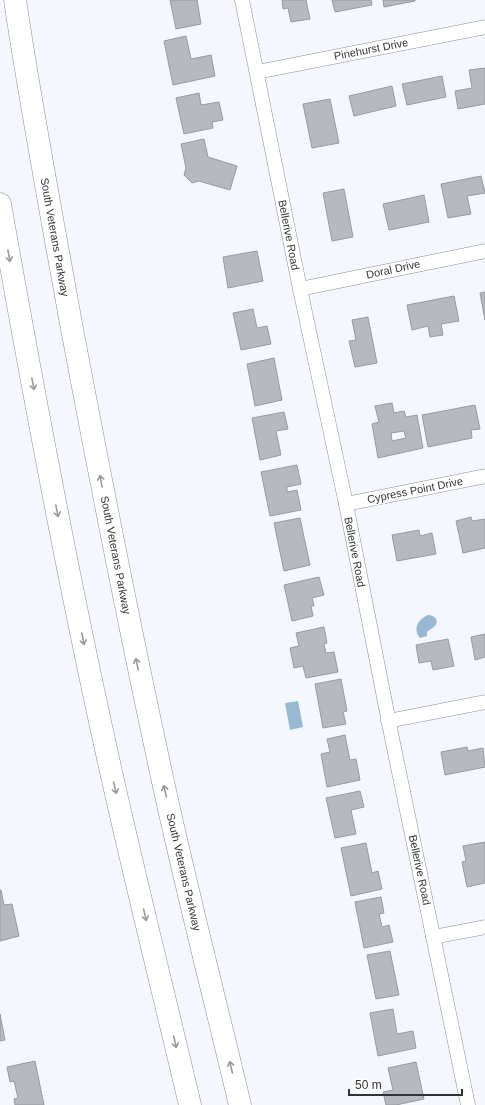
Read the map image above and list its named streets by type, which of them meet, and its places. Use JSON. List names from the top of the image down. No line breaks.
{"streets":{"highway":["South Veterans Parkway"],"street":["Pinehurst Drive","Bellerive Road","Doral Drive","Cypress Point Drive"]},"crossings":[["Pinehurst Drive","Bellerive Road"],["Bellerive Road","Doral Drive"],["Bellerive Road","Cypress Point Drive"]],"scale_bar":"50 m"}
